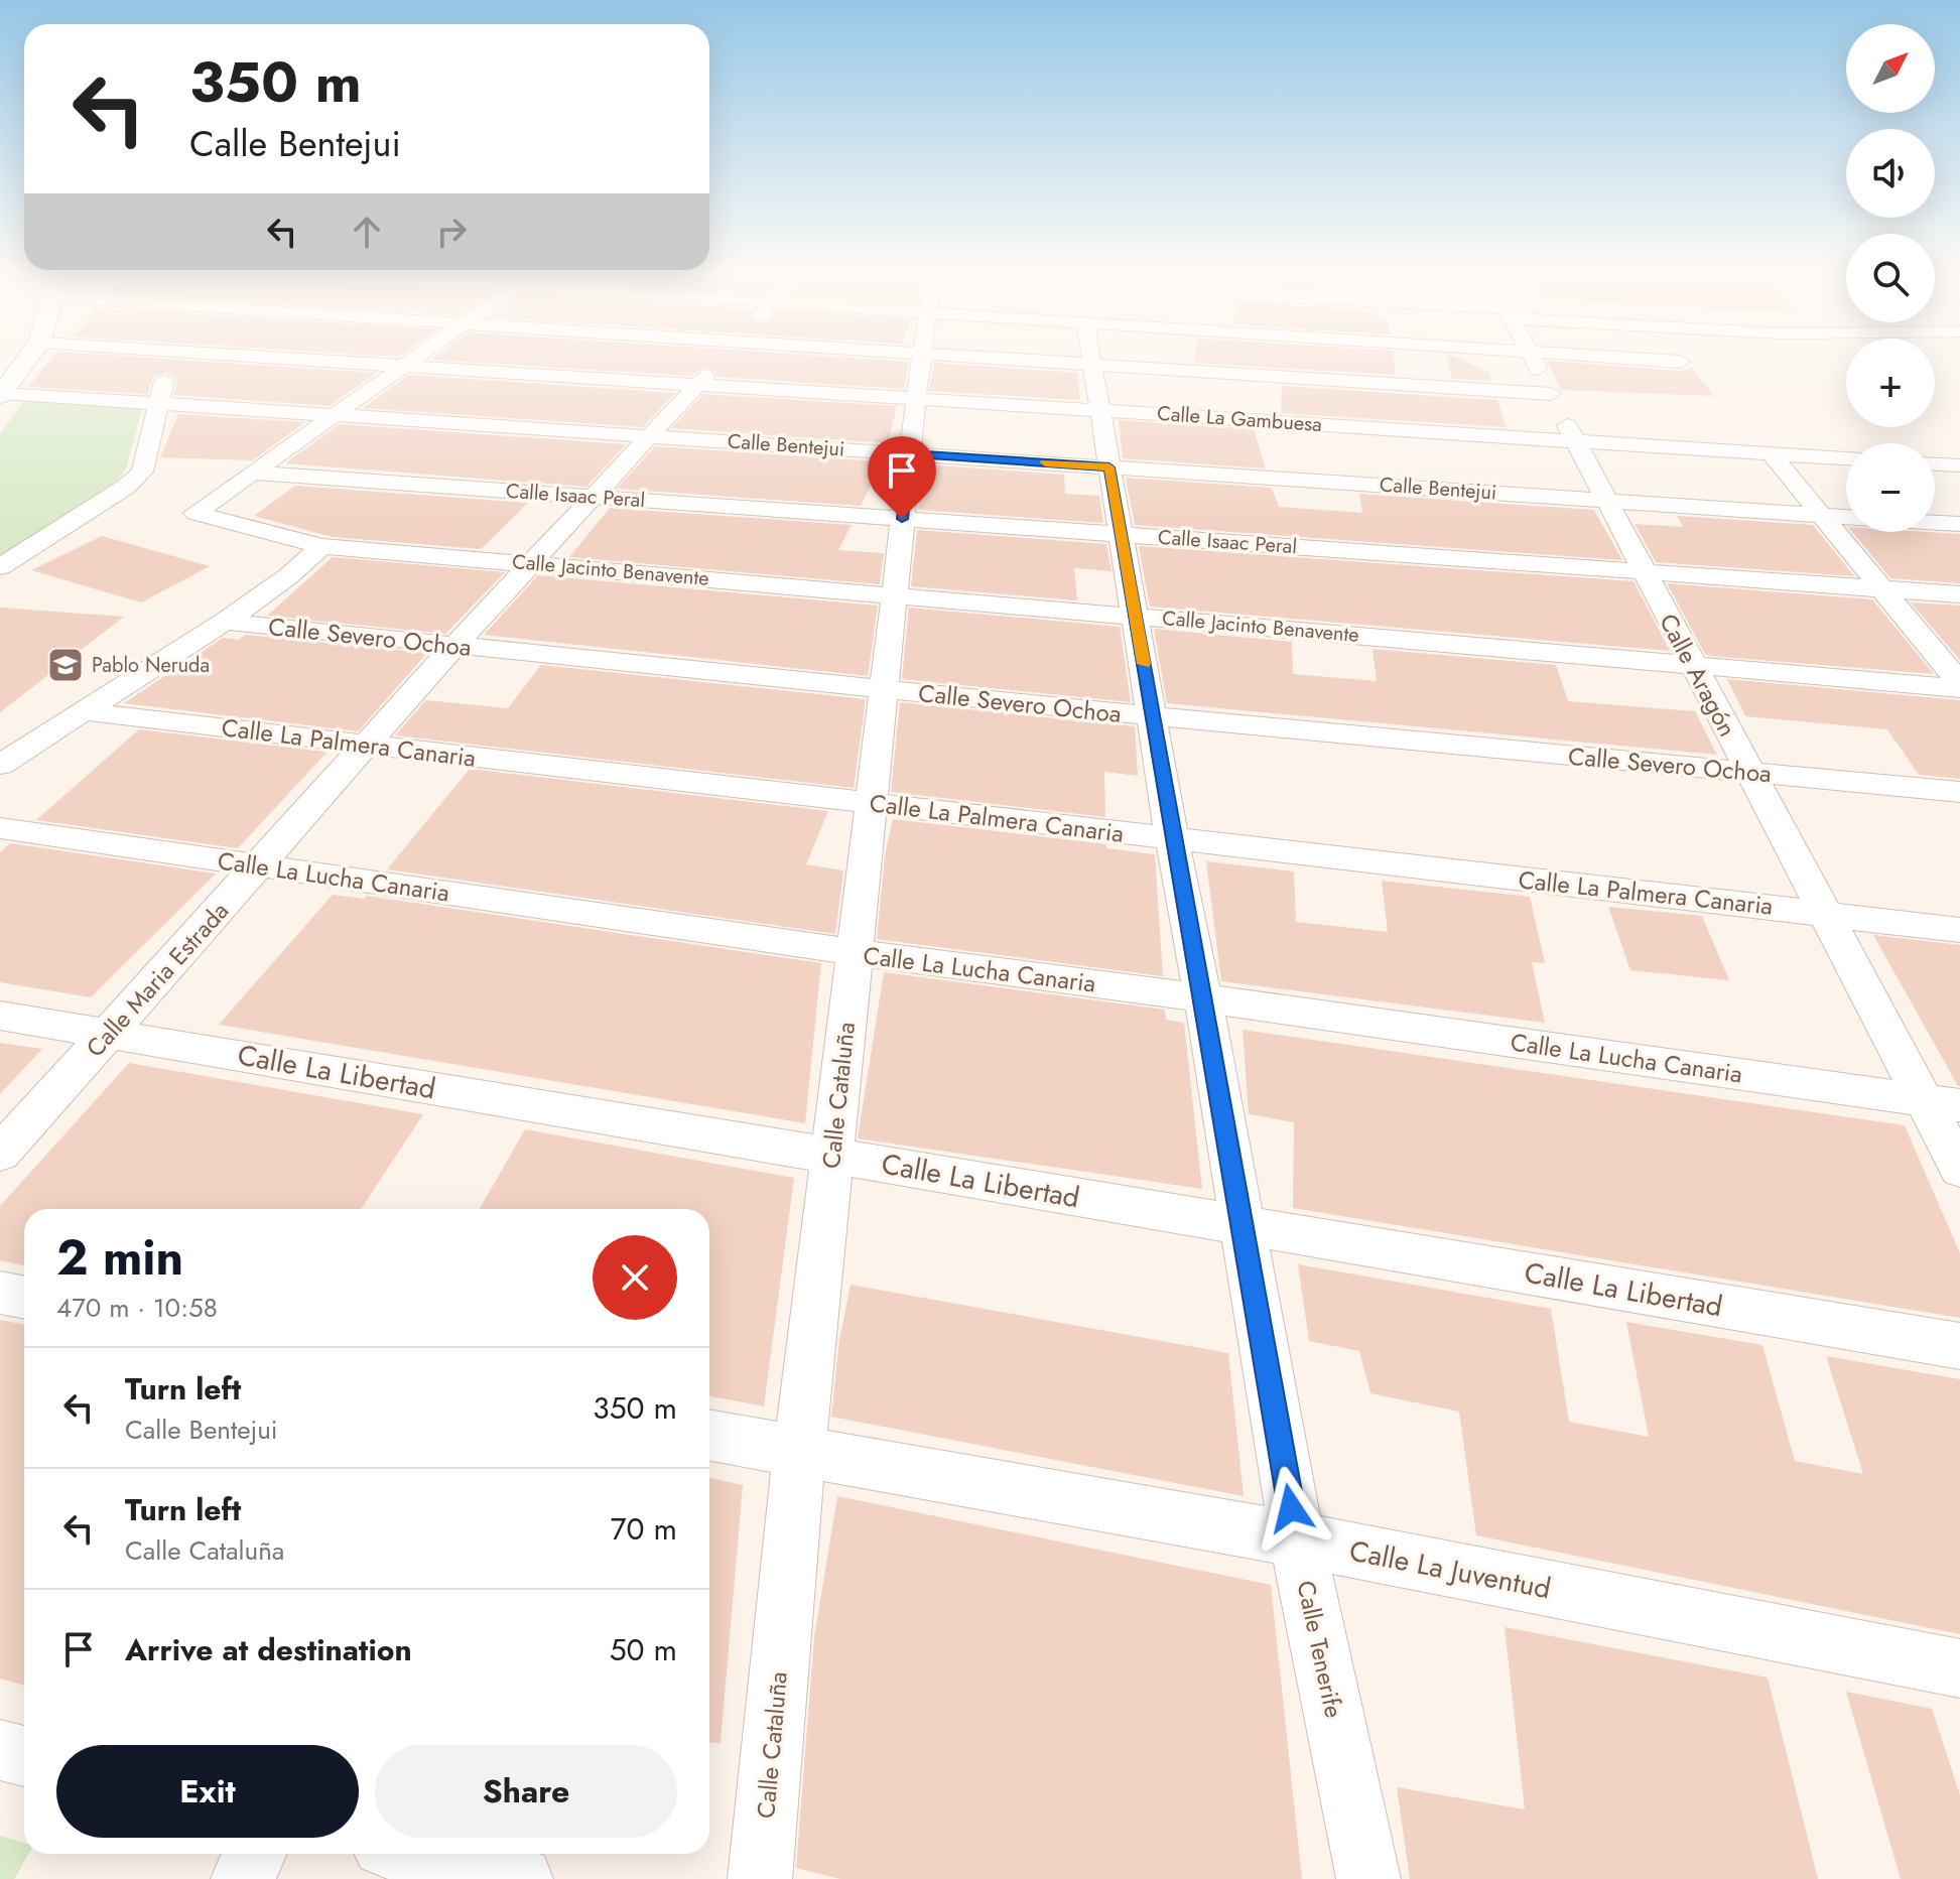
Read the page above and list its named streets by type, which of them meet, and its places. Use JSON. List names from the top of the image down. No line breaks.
{"streets":{"street":["Calle La Gambuesa","Calle Bentejui","Calle Isaac Peral","Calle Jacinto Benavente","Calle Severo Ochoa","Calle Aragón","Calle La Palmera Canaria","Calle La Lucha Canaria","Calle Maria Estrada","Calle La Libertad","Calle Cataluña","Calle La Juventud","Calle Tenerife"]},"crossings":[["Calle La Gambuesa","Calle Aragón"],["Calle La Gambuesa","Calle Maria Estrada"],["Calle La Gambuesa","Calle Cataluña"],["Calle La Gambuesa","Calle Tenerife"],["Calle Bentejui","Calle Aragón"],["Calle Bentejui","Calle Maria Estrada"],["Calle Bentejui","Calle Cataluña"],["Calle Bentejui","Calle Tenerife"],["Calle Isaac Peral","Calle Jacinto Benavente"],["Calle Isaac Peral","Calle Aragón"],["Calle Isaac Peral","Calle Maria Estrada"],["Calle Isaac Peral","Calle Cataluña"],["Calle Isaac Peral","Calle Tenerife"],["Calle Jacinto Benavente","Calle Aragón"],["Calle Jacinto Benavente","Calle Maria Estrada"],["Calle Jacinto Benavente","Calle Cataluña"],["Calle Jacinto Benavente","Calle Tenerife"],["Calle Severo Ochoa","Calle Aragón"],["Calle Severo Ochoa","Calle Maria Estrada"],["Calle Severo Ochoa","Calle Cataluña"],["Calle Severo Ochoa","Calle Tenerife"],["Calle Aragón","Calle La Palmera Canaria"],["Calle Aragón","Calle La Lucha Canaria"],["Calle La Palmera Canaria","Calle Maria Estrada"],["Calle La Palmera Canaria","Calle Cataluña"],["Calle La Palmera Canaria","Calle Tenerife"],["Calle La Lucha Canaria","Calle Maria Estrada"],["Calle La Lucha Canaria","Calle Cataluña"],["Calle La Lucha Canaria","Calle Tenerife"],["Calle Maria Estrada","Calle La Libertad"],["Calle La Libertad","Calle Cataluña"],["Calle La Libertad","Calle Tenerife"],["Calle Cataluña","Calle La Juventud"],["Calle La Juventud","Calle Tenerife"]],"places":{"school or university":["Pablo Neruda"]},"north":"top right","page":{"map_buttons":["+","−"],"turn":["350 m","Calle Bentejui"],"heading":["2 min","470 m · 10:58"],"list":[{"name":"Turn left","note":"Calle Bentejui","value":"350 m"},{"name":"Turn left","note":"Calle Cataluña","value":"70 m"},{"name":"Arrive at destination","value":"50 m"}],"buttons":["Exit","Share"]}}
